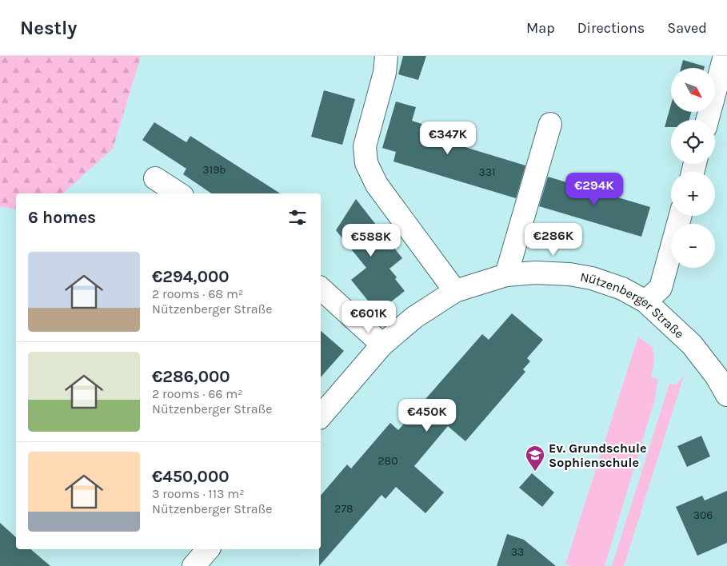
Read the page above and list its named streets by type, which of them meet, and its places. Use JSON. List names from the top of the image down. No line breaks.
{"streets":{"street":["Nützenberger Straße"]},"places":{"school or university":["Ev. Grundschule Sophienschule"]},"house_numbers":["319b","331","280","278","306","33"],"north":"bottom right","page":{"header":"Nestly","nav":["Map","Directions","Saved"],"map_buttons":["+","−"],"price":["€347K","€294K","€286K","€588K","€601K","€450K"],"heading":"6 homes","list":[{"name":"€294,000","note":"2 rooms · 68 m² · Nützenberger Straße"},{"name":"€286,000","note":"2 rooms · 66 m² · Nützenberger Straße"},{"name":"€450,000","note":"3 rooms · 113 m² · Nützenberger Straße"}]}}
